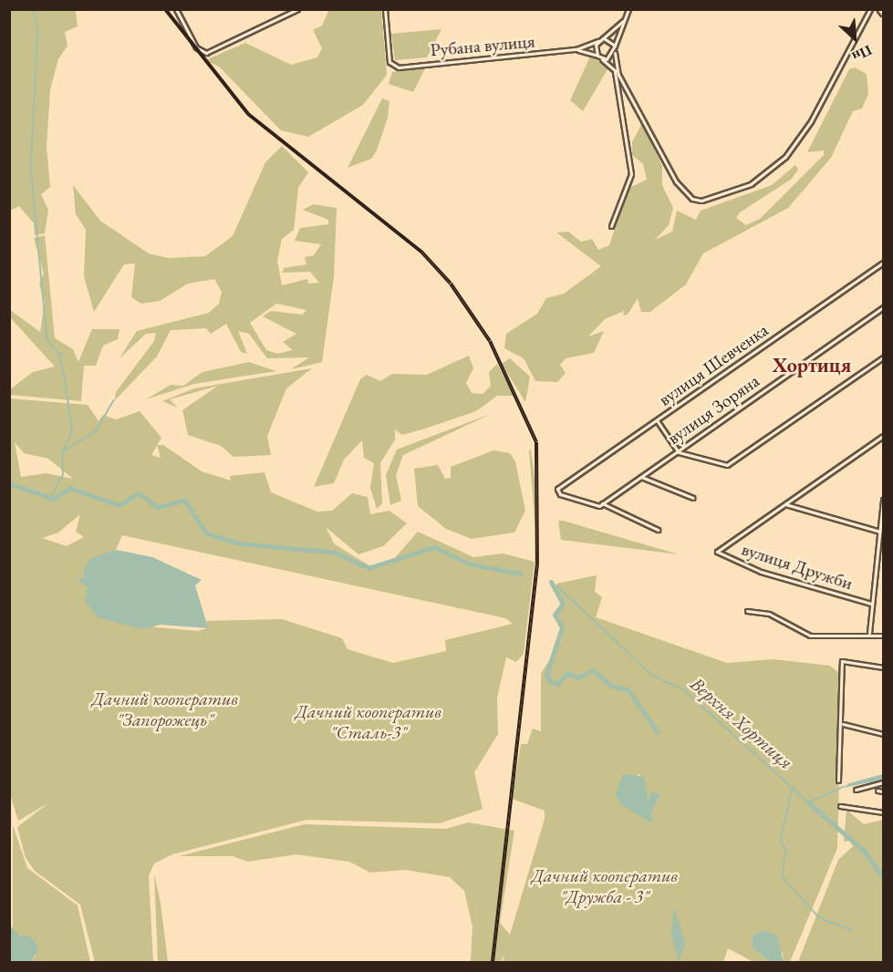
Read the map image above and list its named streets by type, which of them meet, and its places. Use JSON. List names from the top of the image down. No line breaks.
{"streets":{"street":["Рубана вулиця","вулиця Шевченка","вулиця Зоряна","вулиця Дружби"]},"crossings":[["вулиця Шевченка","вулиця Зоряна"]],"districts":["Хортиця"],"water":["Верхня Хортиця"],"parks":["Дачний кооператив \"Запорожець\"","Дачний кооператив \"Сталь-3\"","Дачний кооператив \"Дружба - 3\""],"north":"bottom right"}
